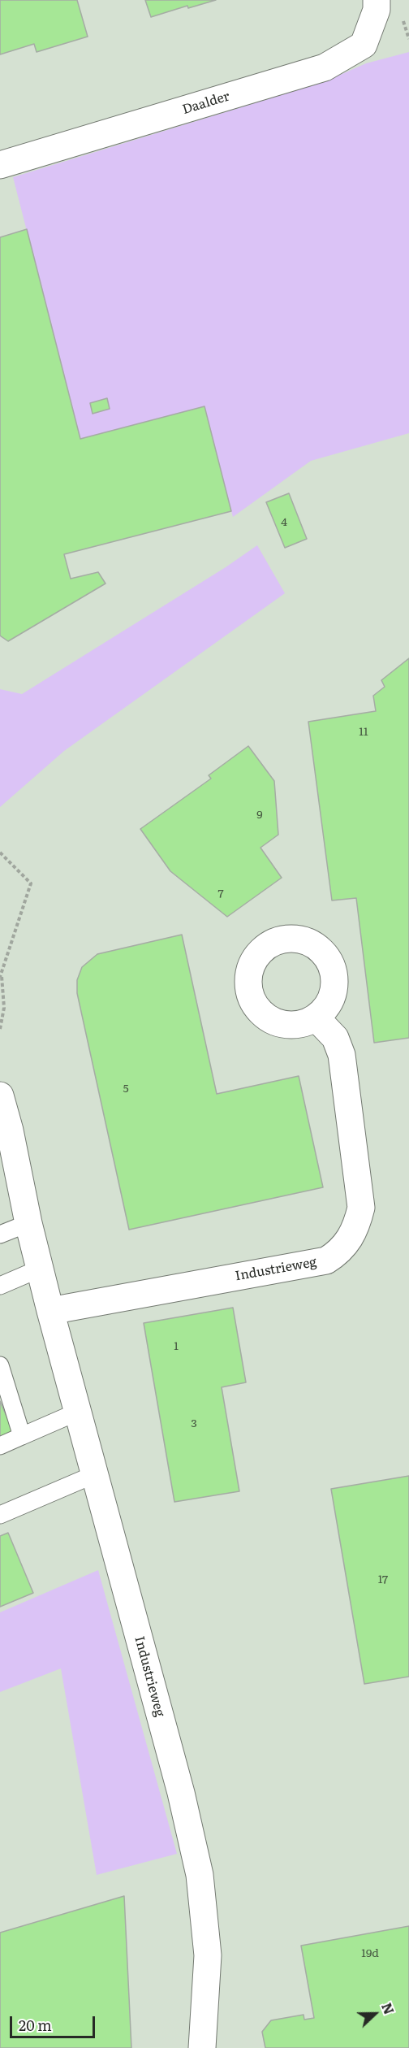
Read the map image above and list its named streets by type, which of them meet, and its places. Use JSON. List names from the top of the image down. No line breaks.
{"streets":{"street":["Daalder","Industrieweg"]},"house_numbers":["4","11","9","7","5","1","3","17","19d"],"scale_bar":"20 m","north":"right"}
